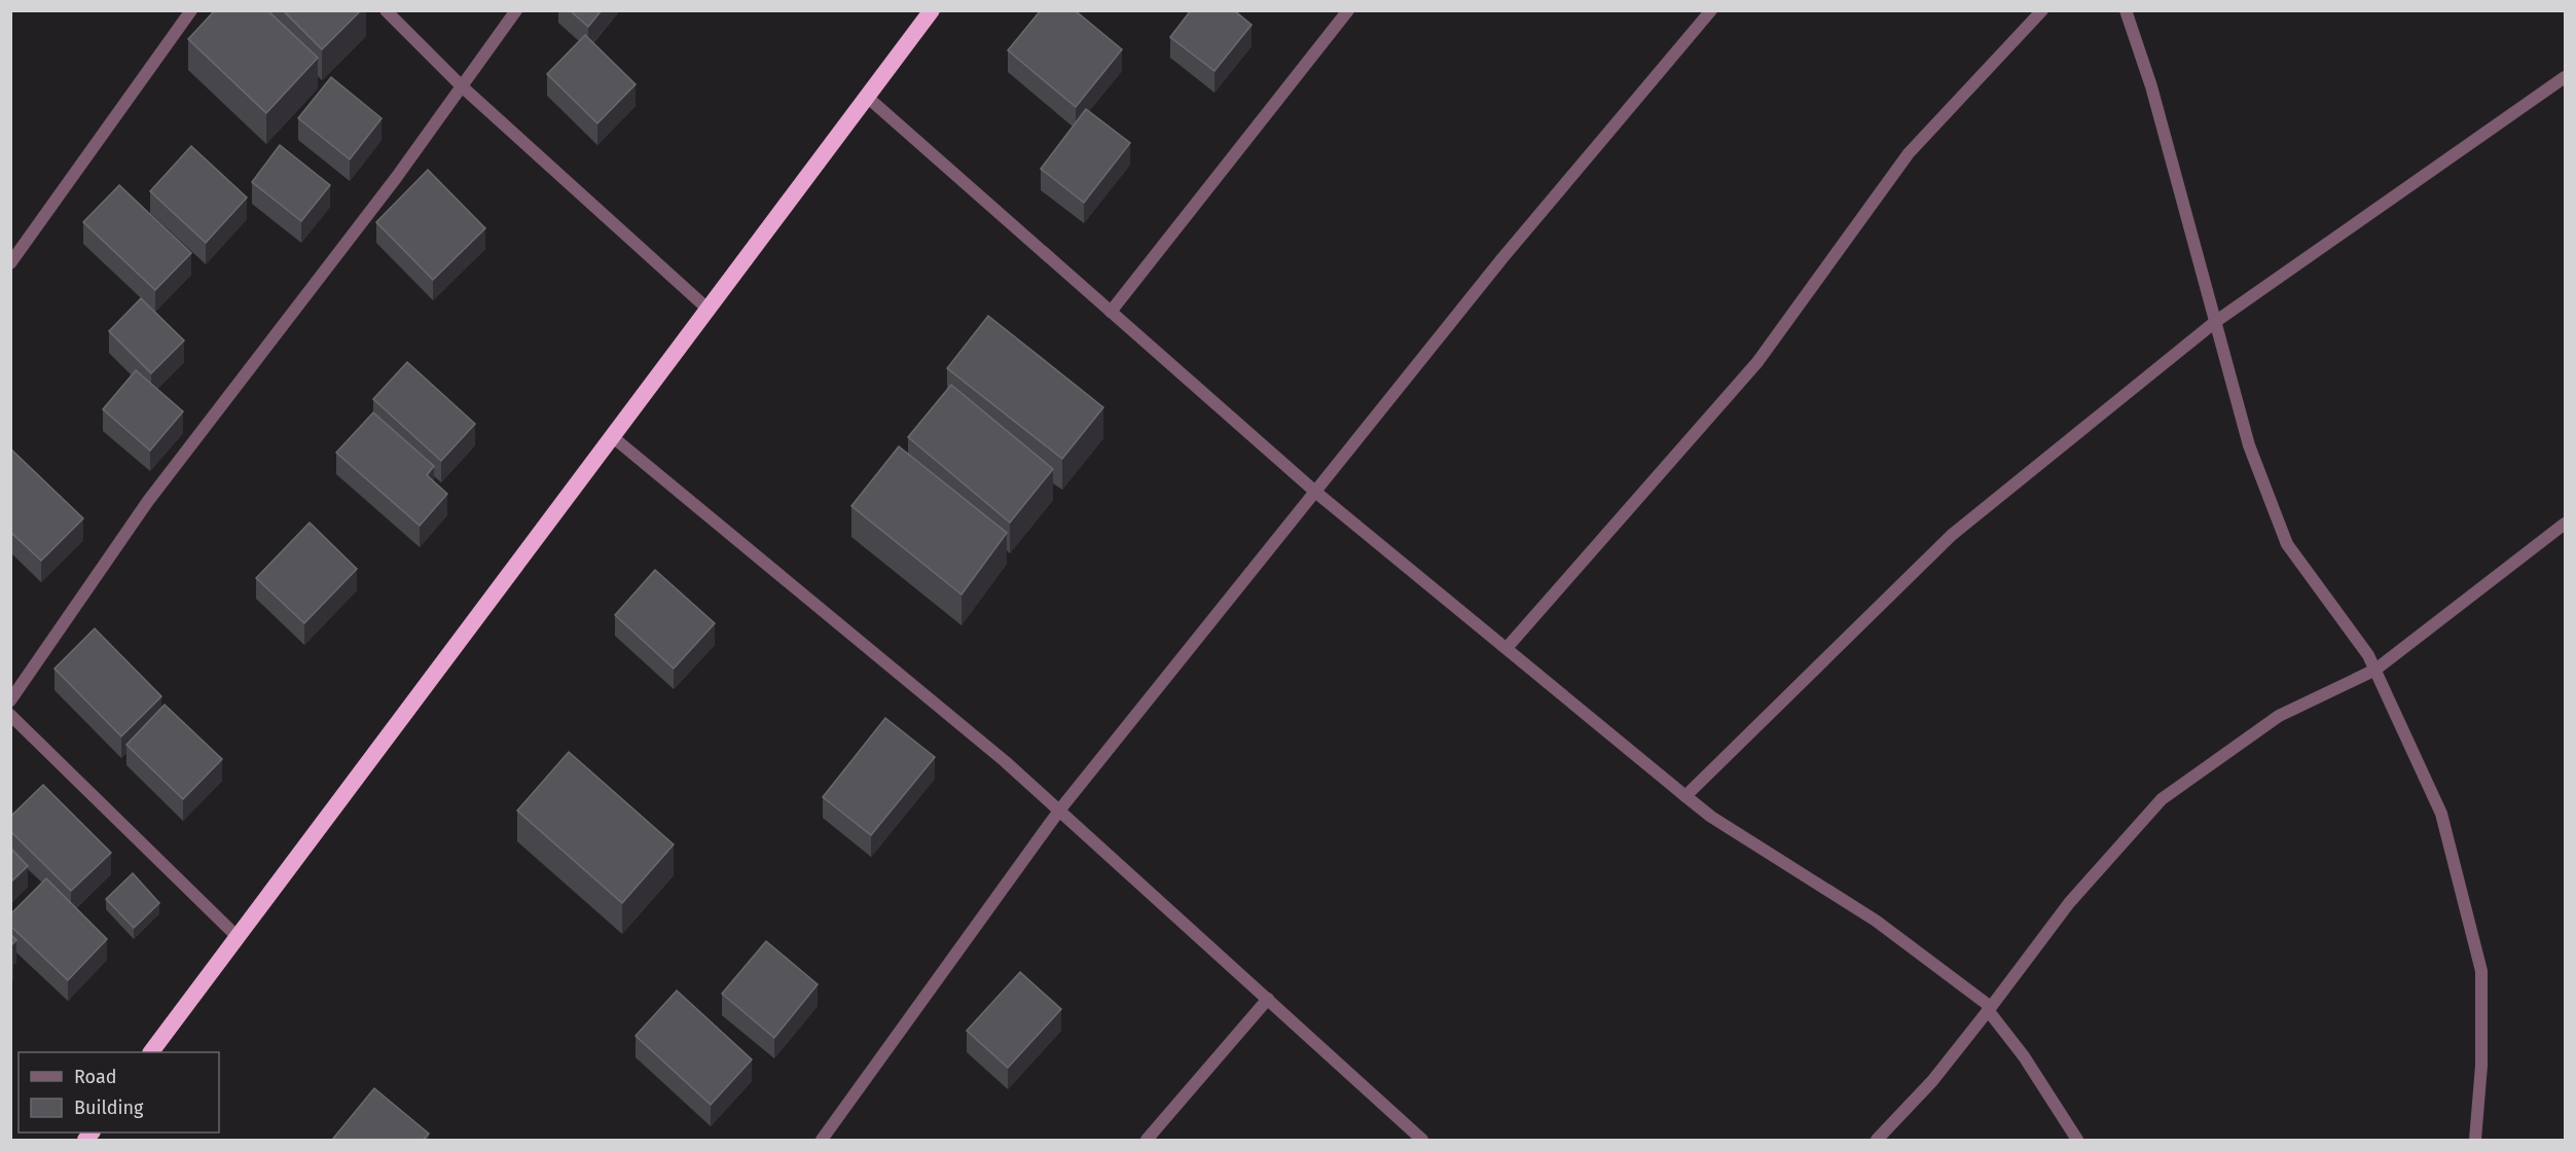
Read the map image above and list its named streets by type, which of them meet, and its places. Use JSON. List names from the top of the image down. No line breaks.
{"legend":["Road","Building"]}
